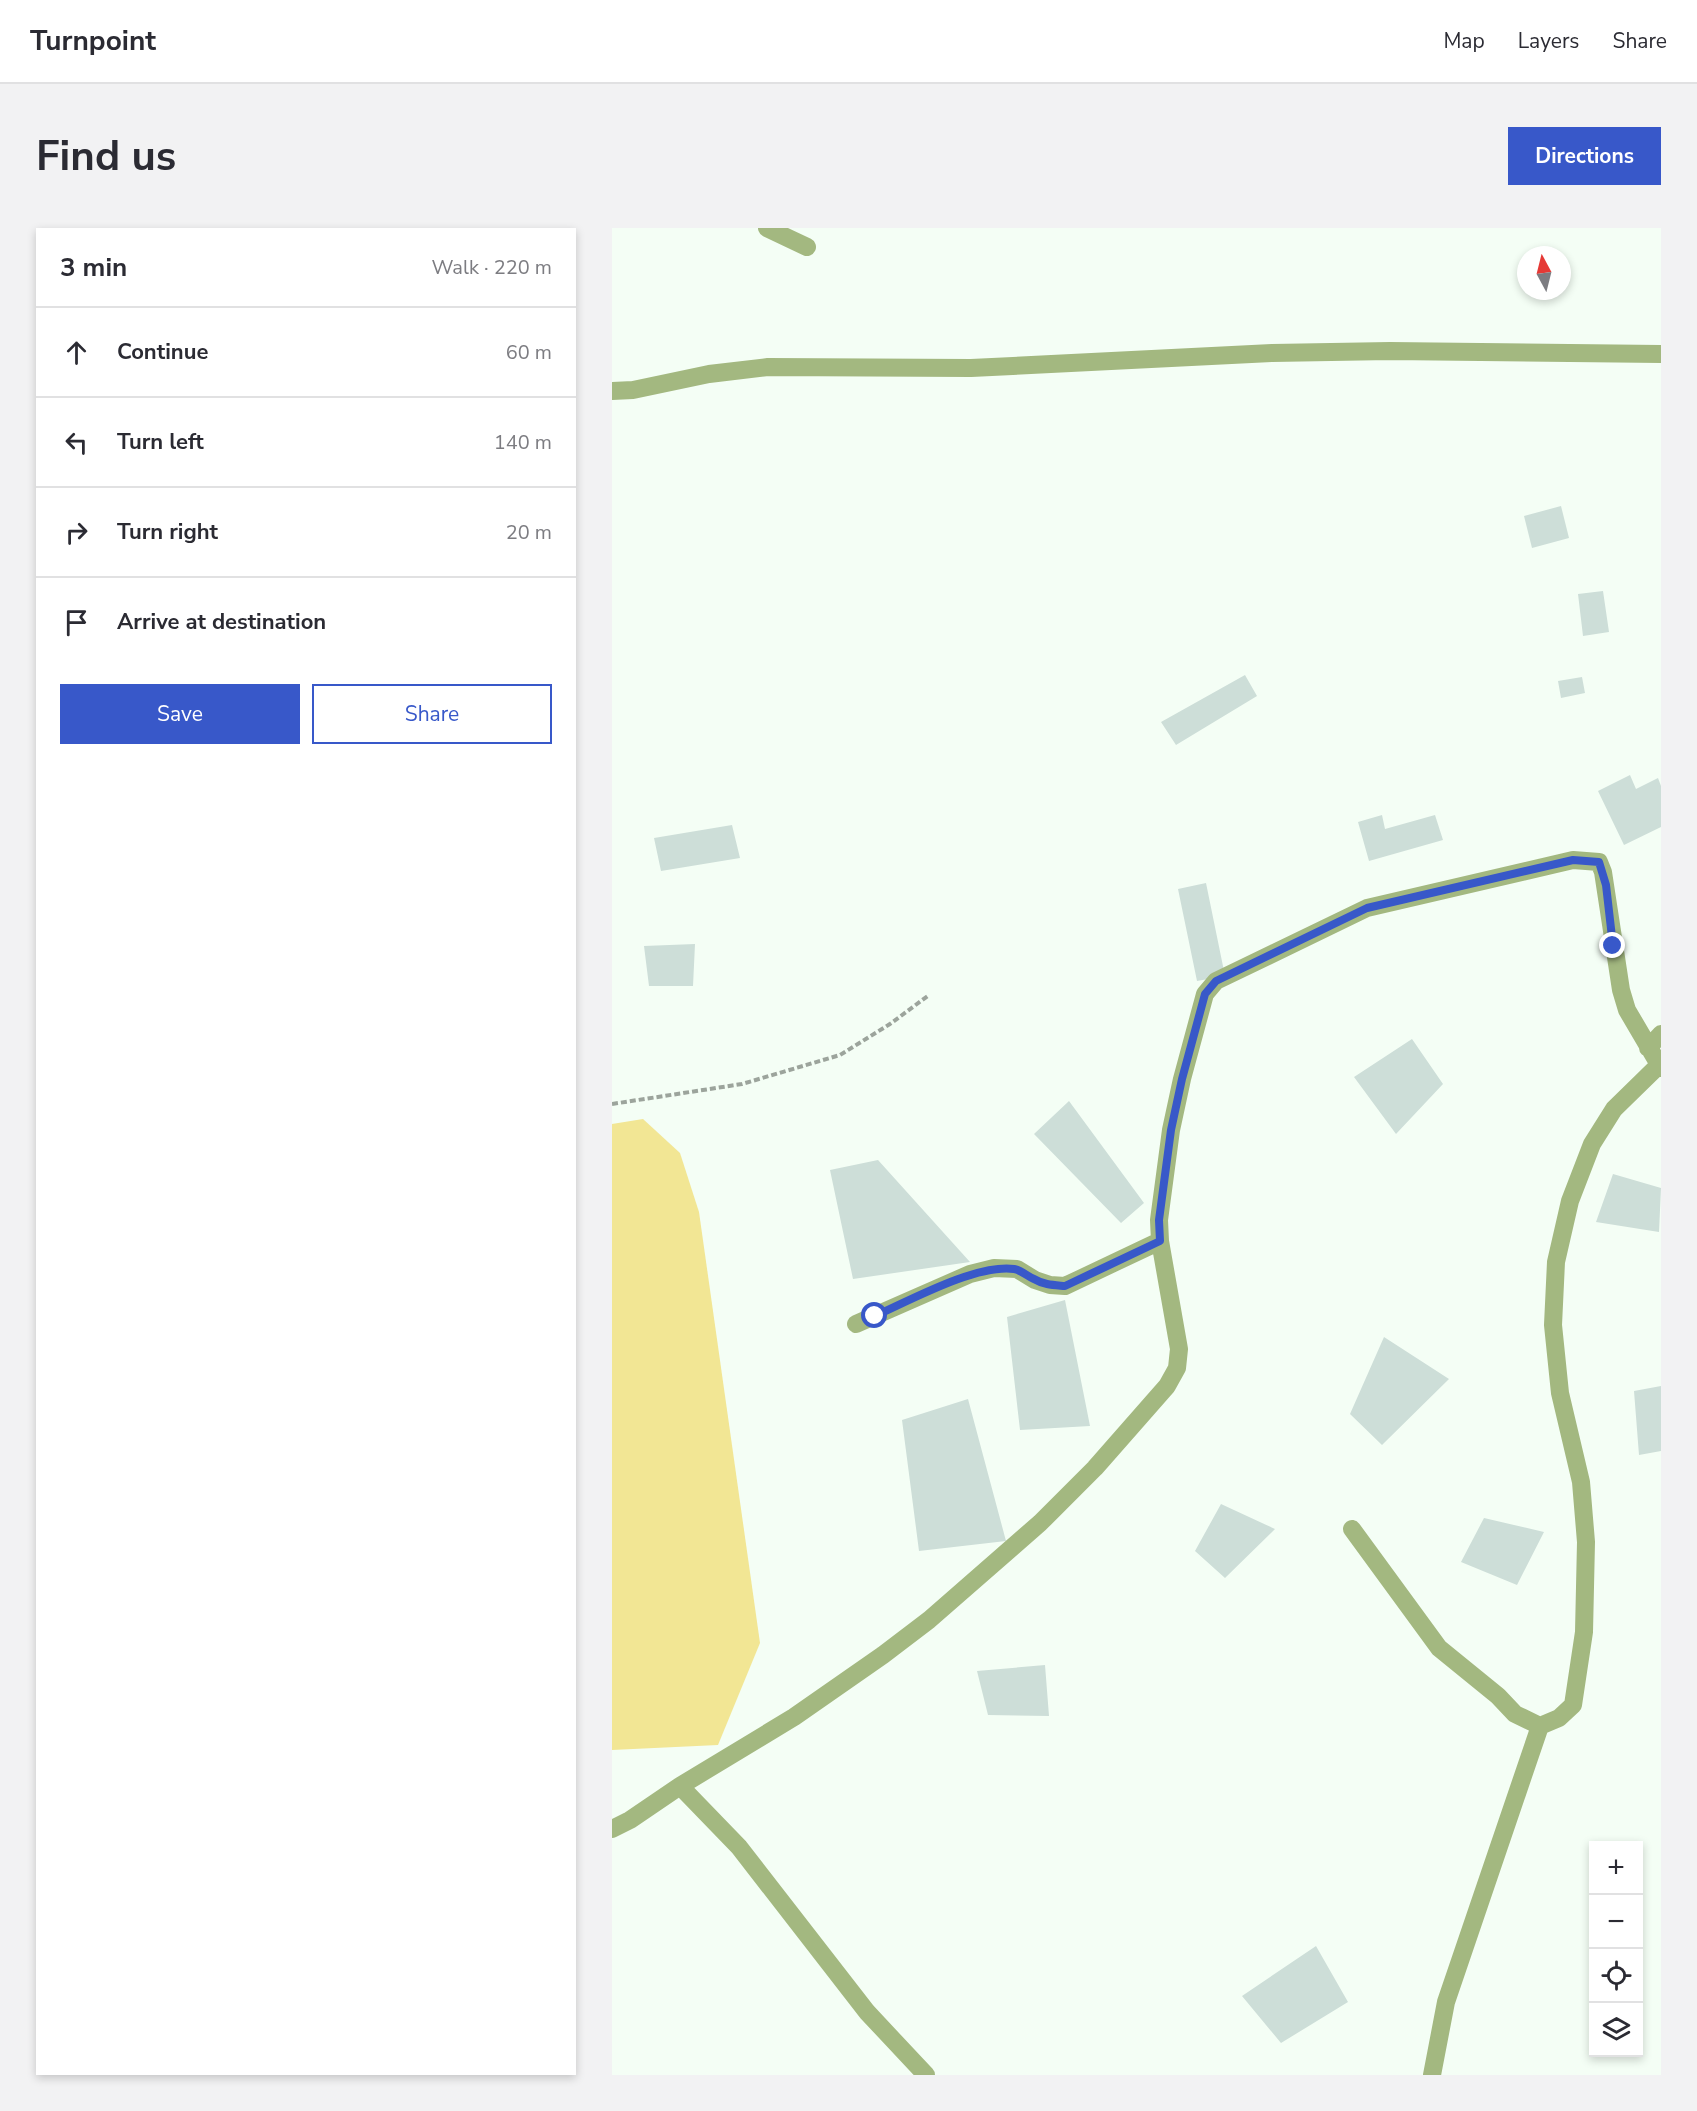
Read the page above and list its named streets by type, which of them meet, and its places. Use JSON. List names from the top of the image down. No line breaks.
{"north":"top","page":{"header":"Turnpoint","nav":["Map","Layers","Share"],"buttons":["Directions",["Save","Share"]],"title":"Find us","heading":["3 min","Walk · 220 m"],"list":[["Continue","60 m"],["Turn left","140 m"],["Turn right","20 m"],"Arrive at destination"],"map_buttons":["+","−"]}}
